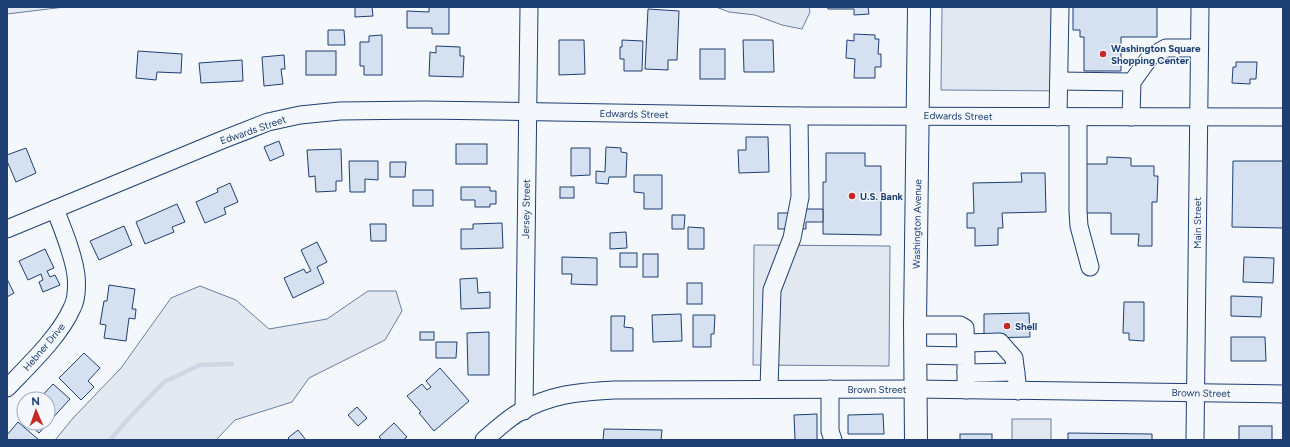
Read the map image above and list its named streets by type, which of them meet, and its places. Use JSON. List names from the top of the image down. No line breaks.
{"streets":{"main road":["Washington Avenue"],"street":["Edwards Street","Jersey Street","Main Street","Hebner Drive","Brown Street"]},"crossings":[["Edwards Street","Jersey Street"],["Edwards Street","Main Street"],["Edwards Street","Washington Avenue"],["Edwards Street","Hebner Drive"],["Jersey Street","Brown Street"],["Main Street","Brown Street"],["Washington Avenue","Brown Street"]],"places":["Washington Square Shopping Center","U.S. Bank","Shell"],"north":"top"}
